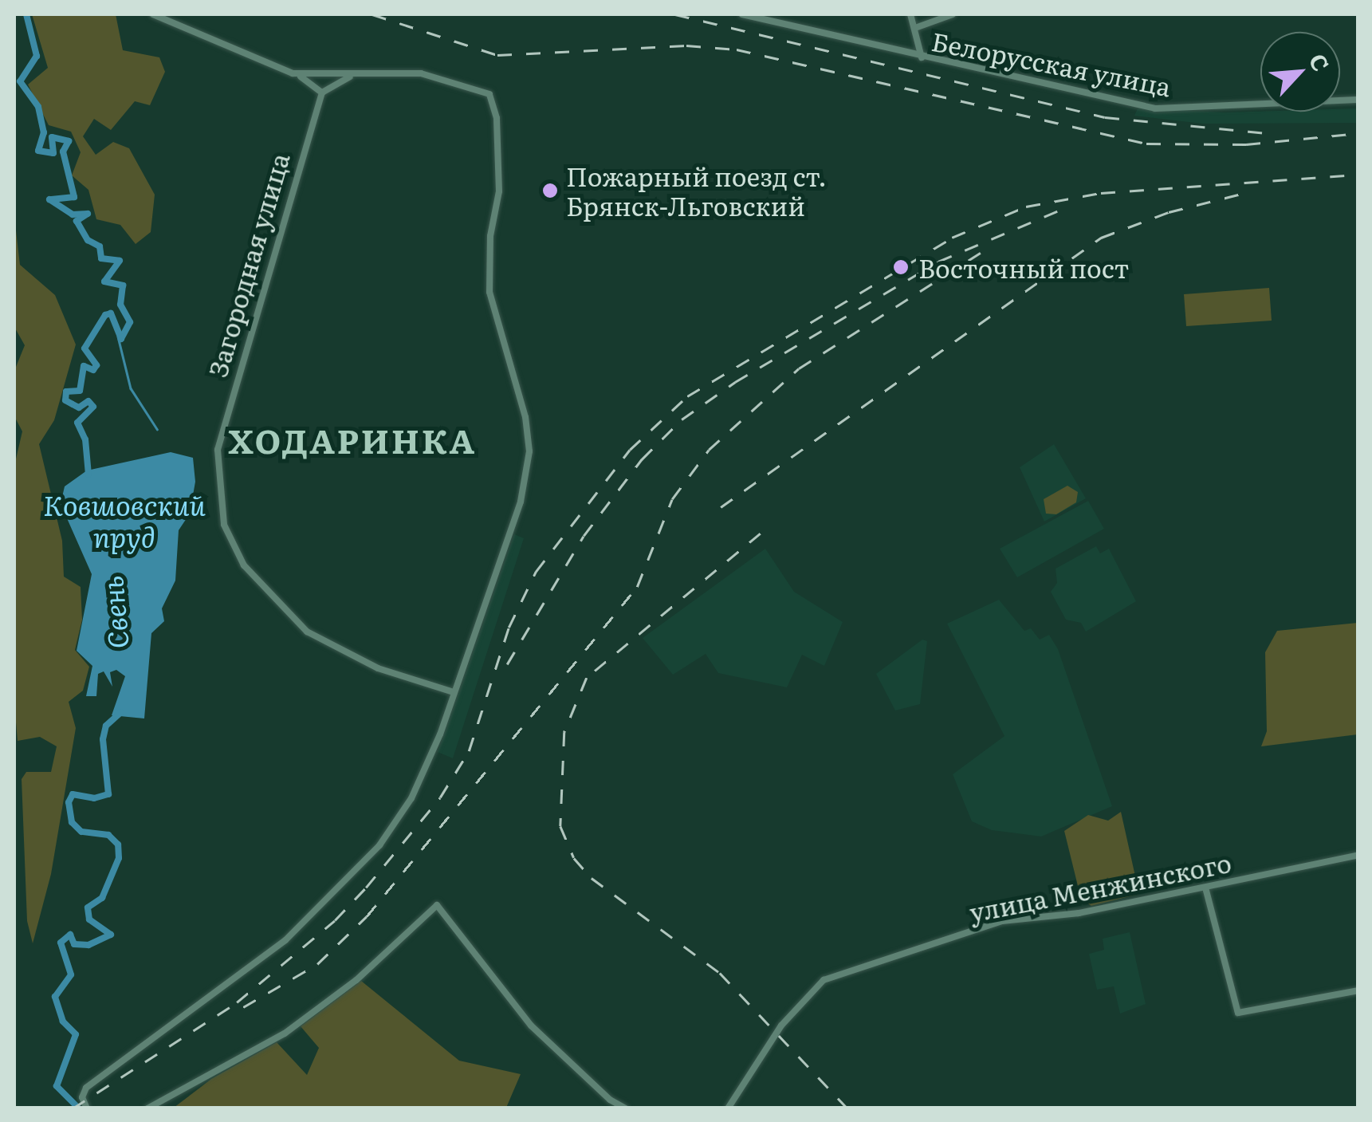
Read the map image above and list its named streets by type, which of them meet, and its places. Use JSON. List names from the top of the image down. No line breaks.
{"streets":{"street":["Белорусская улица","Загородная улица","улица Менжинского"]},"districts":["ХОДАРИНКА"],"water":["Ковшовский пруд","Свень"],"places":["Пожарный поезд ст. Брянск-Льговский","Восточный пост"],"north":"top right"}
